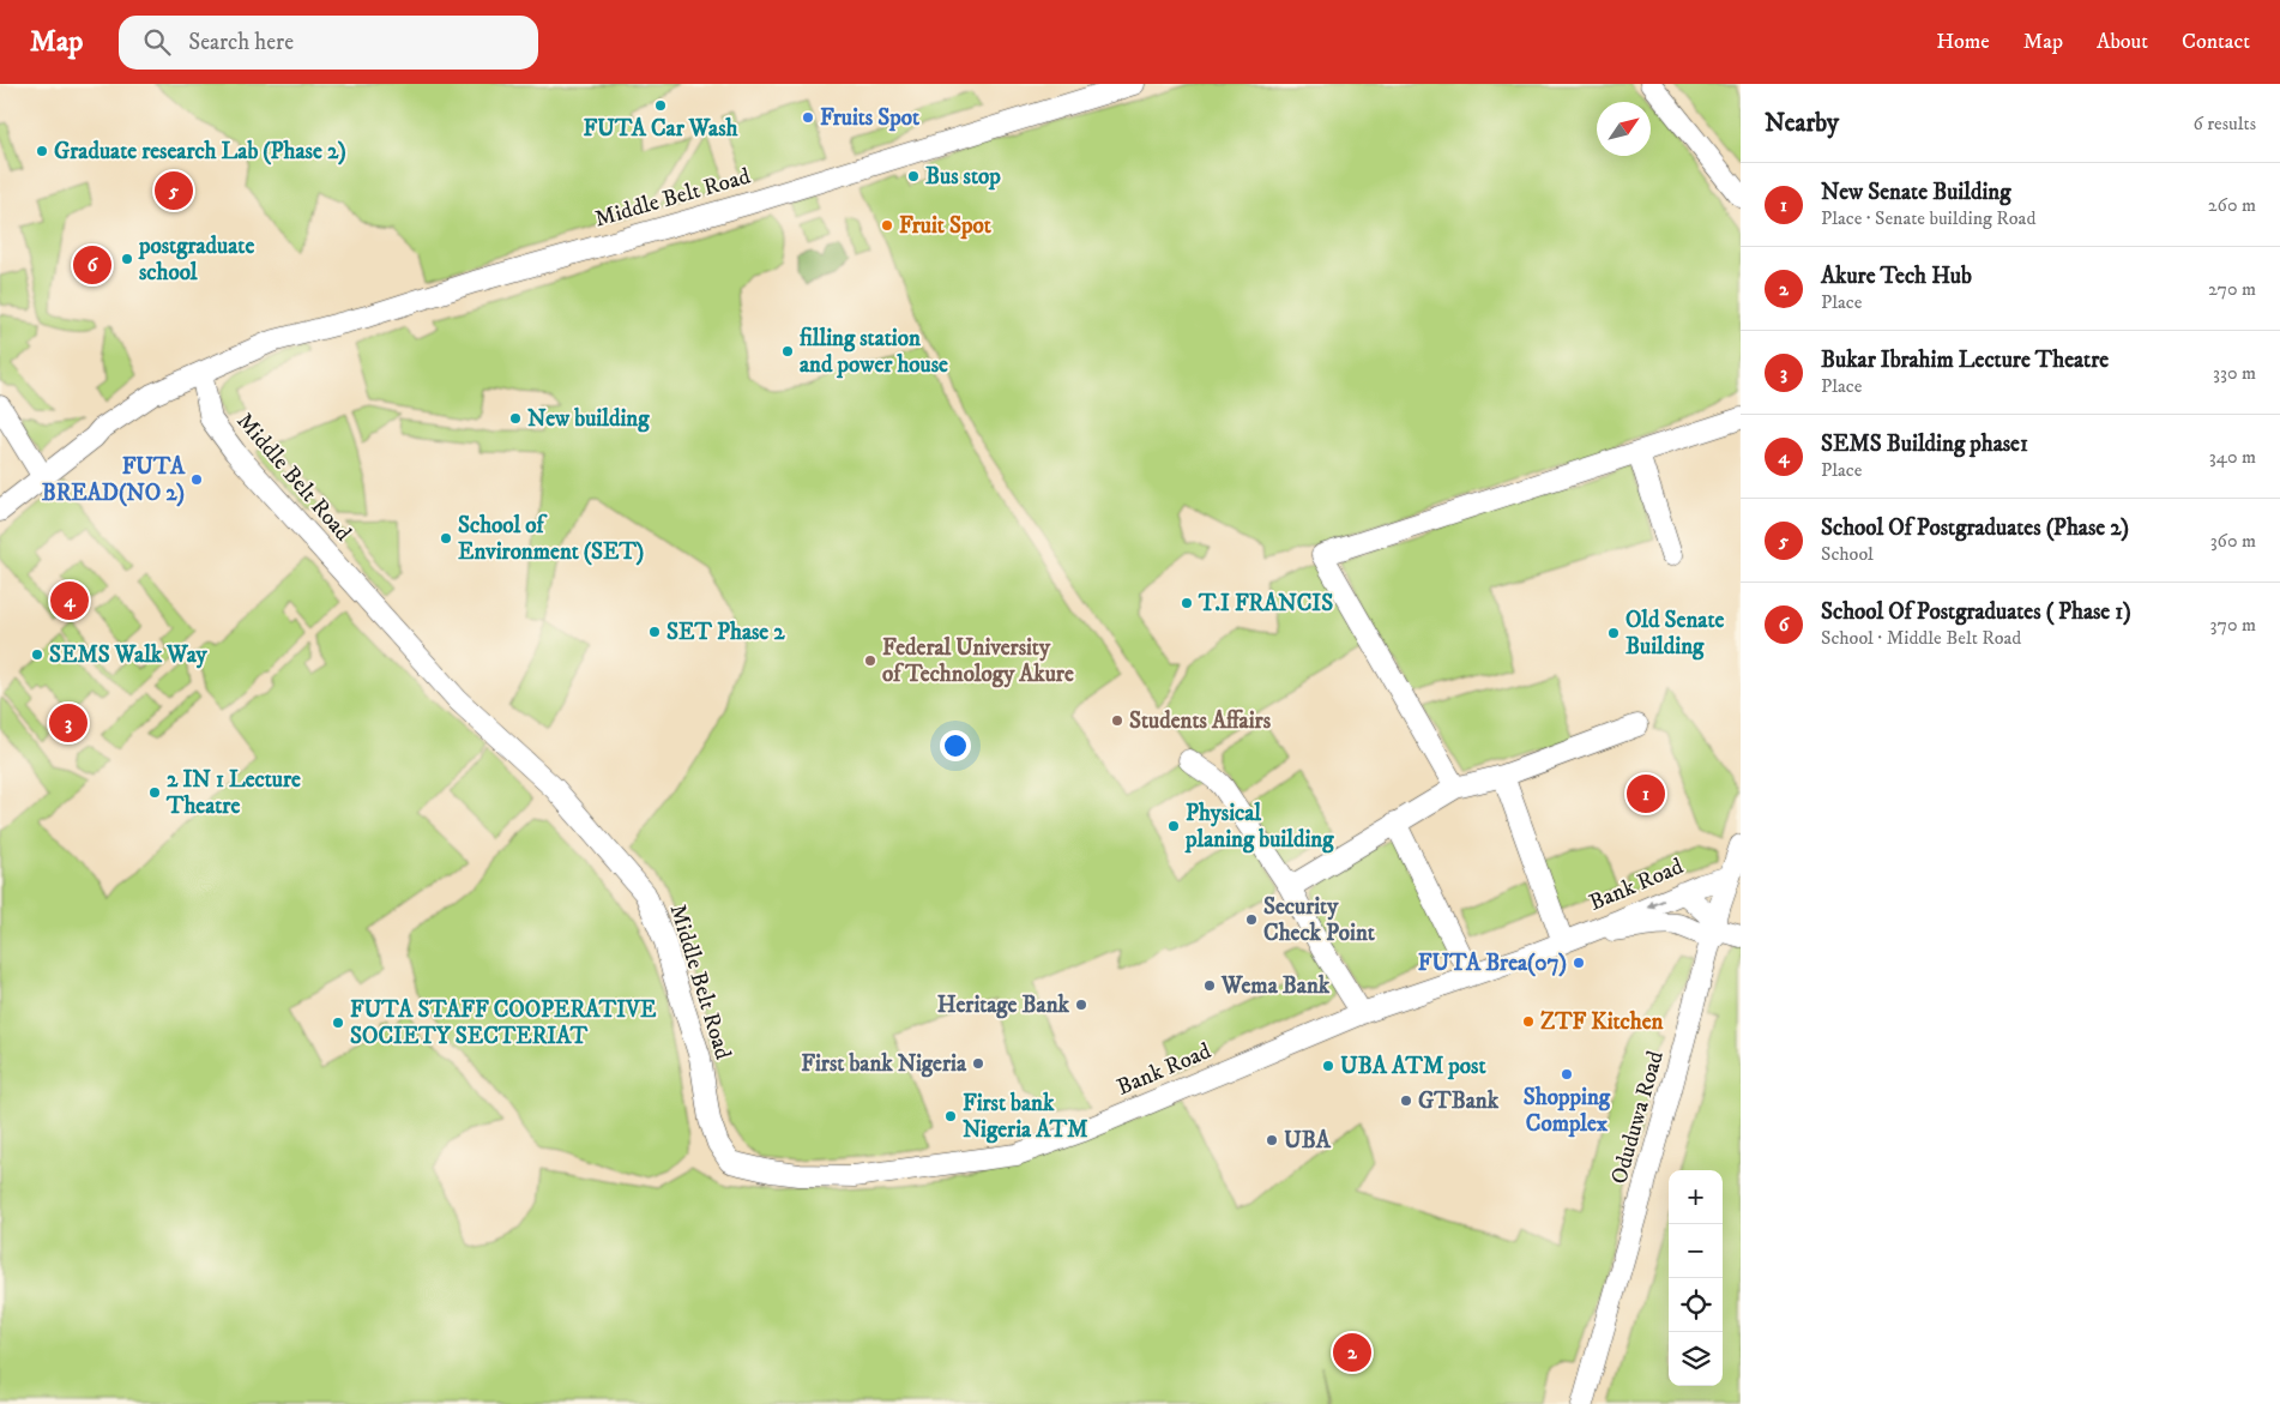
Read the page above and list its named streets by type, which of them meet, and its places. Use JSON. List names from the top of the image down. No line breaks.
{"streets":{"street":["Middle Belt Road","Bank Road","Oduduwa Road"]},"crossings":[["Middle Belt Road","Bank Road"],["Bank Road","Oduduwa Road"]],"places":["FUTA Car Wash","Fruits Spot","Graduate research Lab (Phase 2)","Bus stop","Fruit Spot","postgraduate school","filling station and power house","New building","FUTA BREAD(NO 2)","School of Environment (SET)","T.I FRANCIS","SET Phase 2","Old Senate Building","SEMS Walk Way","Federal University of Technology Akure","Students Affairs","2 IN 1 Lecture Theatre","Physical planing building","Security Check Point","FUTA Brea(07)","Wema Bank","Heritage Bank","ZTF Kitchen","FUTA STAFF COOPERATIVE SOCIETY SECTERIAT","First bank Nigeria","UBA ATM post","Shopping Complex","GTBank","First bank Nigeria ATM","UBA"],"north":"top right","page":{"header":"Map","search":"Search here","nav":["Home","Map","About","Contact"],"heading":["Nearby","6 results"],"list":[{"mark":"1","name":"New Senate Building","note":"Place · Senate building Road","value":"260 m"},{"mark":"2","name":"Akure Tech Hub","note":"Place","value":"270 m"},{"mark":"3","name":"Bukar Ibrahim Lecture Theatre","note":"Place","value":"330 m"},{"mark":"4","name":"SEMS Building phase1","note":"Place","value":"340 m"},{"mark":"5","name":"School Of Postgraduates (Phase 2)","note":"School","value":"360 m"},{"mark":"6","name":"School Of Postgraduates ( Phase 1)","note":"School · Middle Belt Road","value":"370 m"}],"pins":["5","6","4","3","1","2"],"map_buttons":["+","−"]}}
